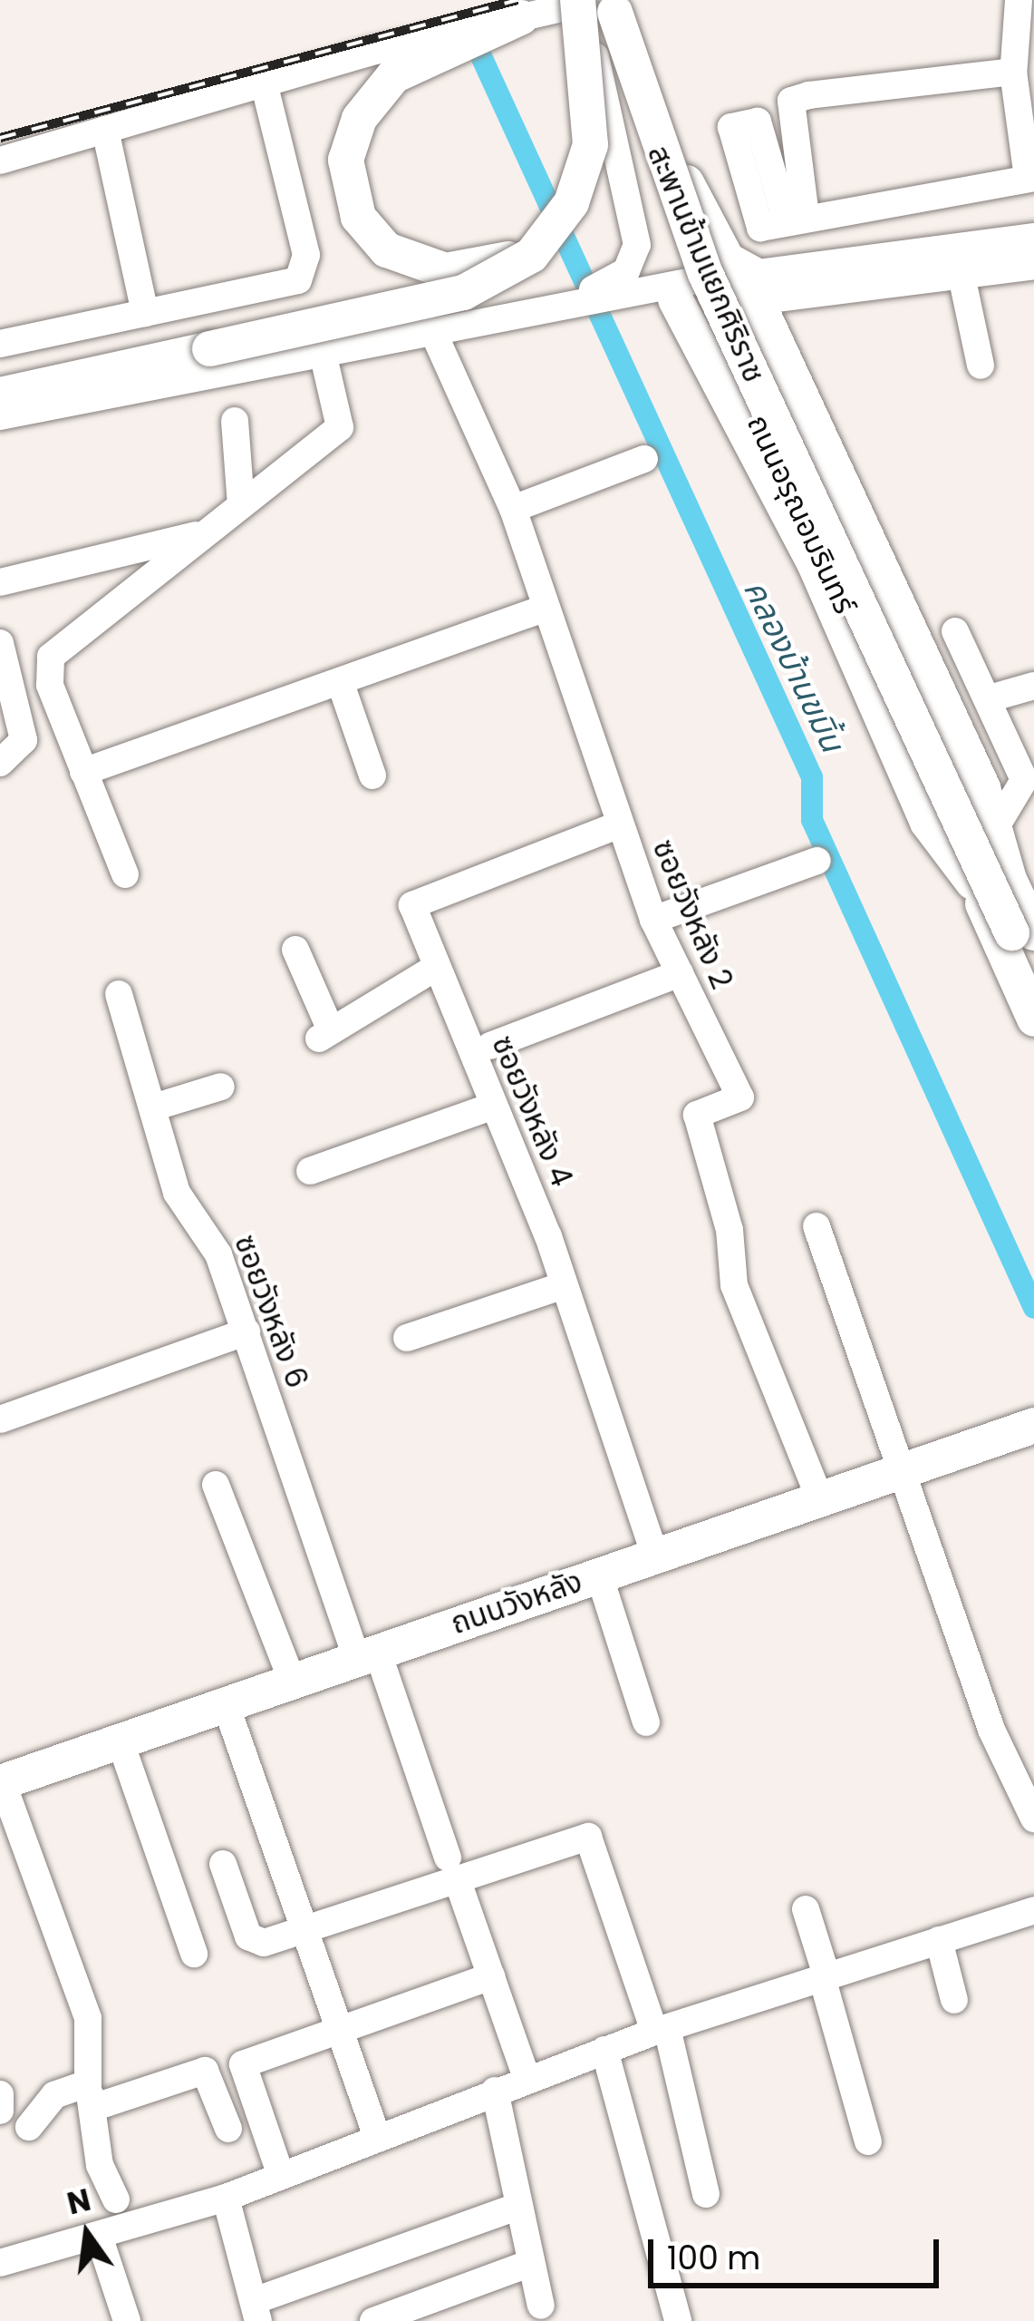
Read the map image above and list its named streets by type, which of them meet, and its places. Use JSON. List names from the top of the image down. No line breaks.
{"streets":{"main road":["สะพานข้ามแยกศิริราช","ถนนอรุณอมรินทร์","ถนนวังหลัง"],"street":["ซอยวังหลัง 2","ซอยวังหลัง 4","ซอยวังหลัง 6"]},"crossings":[["สะพานข้ามแยกศิริราช","ถนนอรุณอมรินทร์"],["ซอยวังหลัง 2","ซอยวังหลัง 4"],["ซอยวังหลัง 2","ถนนวังหลัง"],["ซอยวังหลัง 4","ถนนวังหลัง"],["ซอยวังหลัง 6","ถนนวังหลัง"]],"water":["คลองบ้านขมิ้น"],"scale_bar":"100 m","north":"top"}
